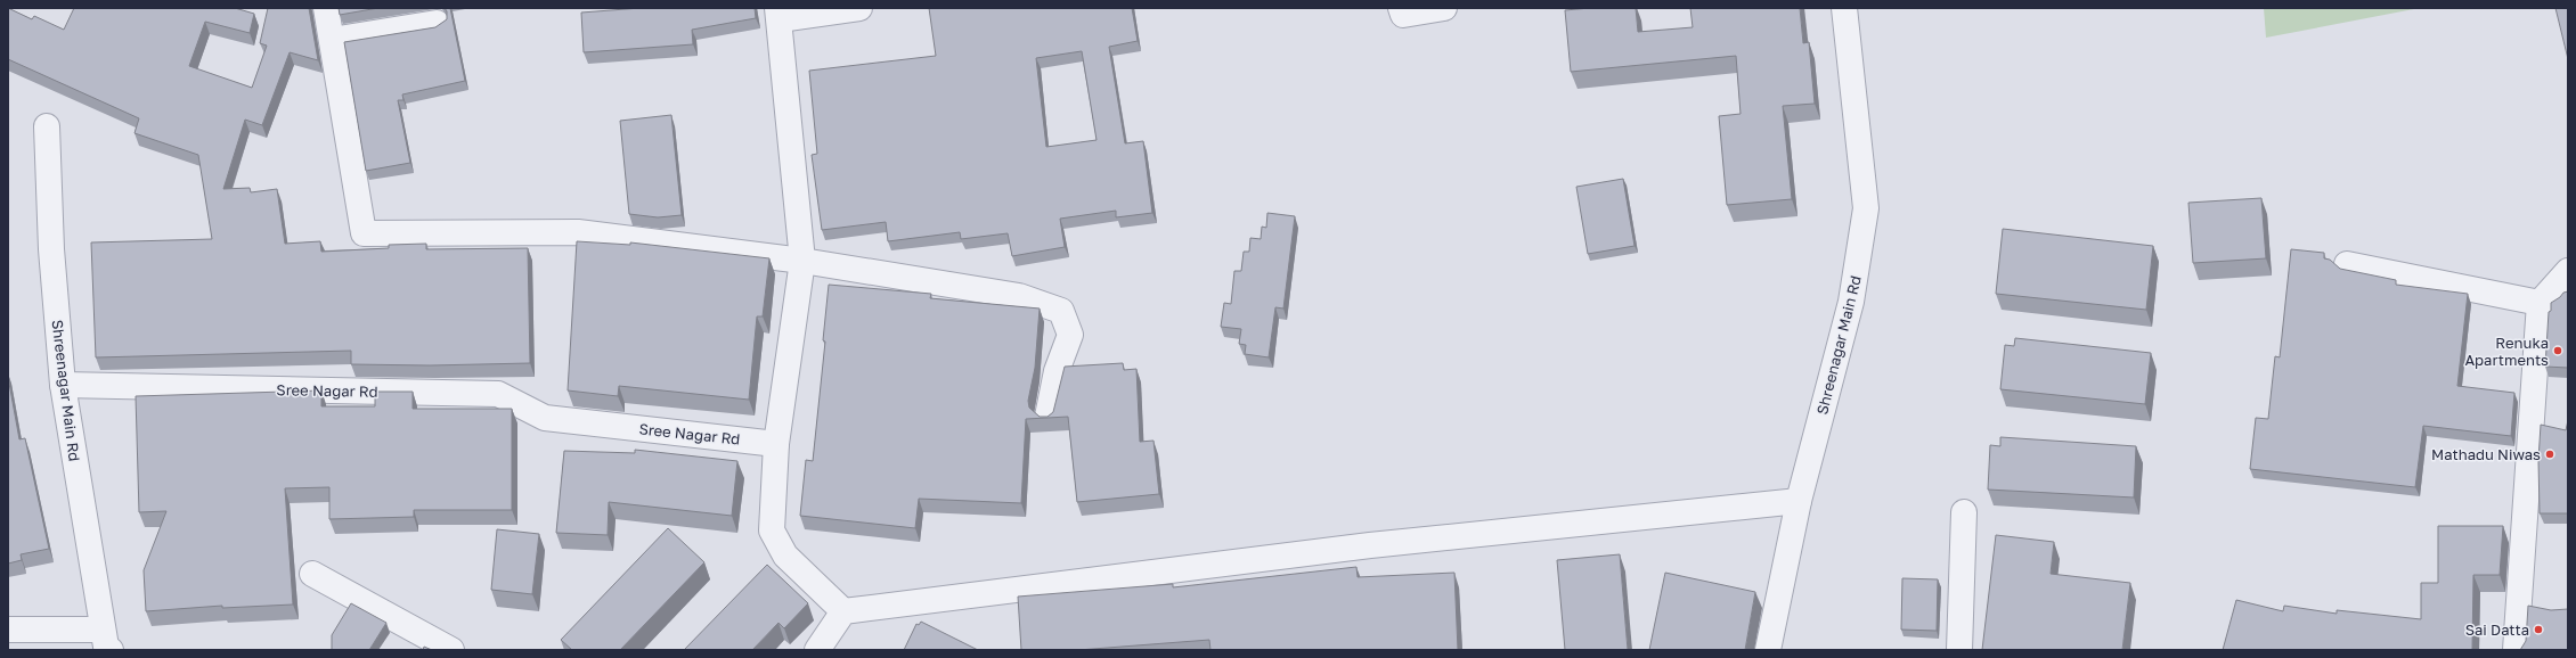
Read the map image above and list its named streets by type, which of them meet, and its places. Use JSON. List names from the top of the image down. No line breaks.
{"streets":{"street":["Shreenagar Main Rd","Sree Nagar Rd"]},"crossings":[["Shreenagar Main Rd","Sree Nagar Rd"]],"places":["Renuka Apartments","Mathadu Niwas","Sai Datta"]}
